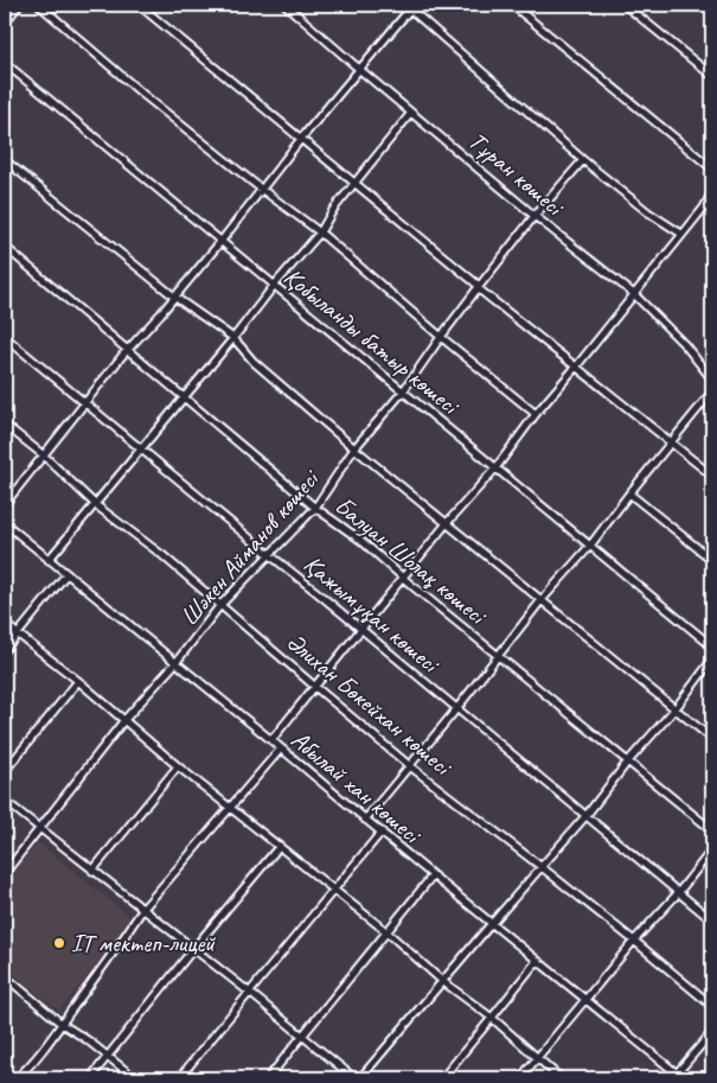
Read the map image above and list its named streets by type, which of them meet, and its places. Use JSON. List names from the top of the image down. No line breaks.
{"streets":{"street":["Тұран көшесі","Қобыланды батыр көшесі","Шәкен Айманов көшесі","Балуан Шолақ көшесі","Қажымұқан көшесі","Әлихан Бөкейхан көшесі","Абылай хан көшесі"]},"crossings":[["Тұран көшесі","Шәкен Айманов көшесі"],["Қобыланды батыр көшесі","Шәкен Айманов көшесі"],["Шәкен Айманов көшесі","Балуан Шолақ көшесі"],["Шәкен Айманов көшесі","Қажымұқан көшесі"],["Шәкен Айманов көшесі","Әлихан Бөкейхан көшесі"],["Шәкен Айманов көшесі","Абылай хан көшесі"]],"places":["IT мектеп-лицей"]}
